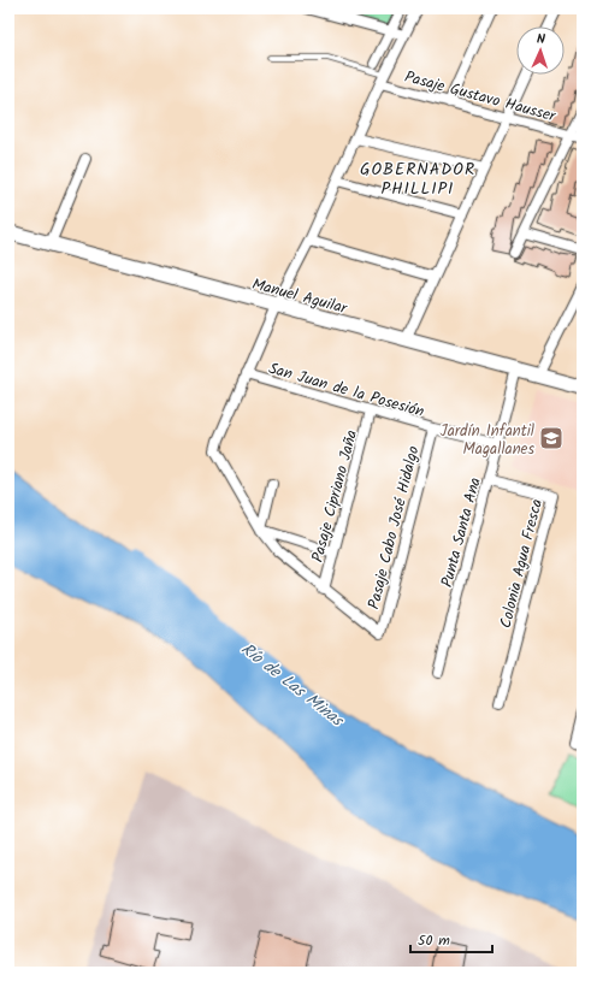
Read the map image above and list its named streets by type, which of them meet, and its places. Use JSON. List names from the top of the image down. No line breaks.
{"streets":{"street":["Pasaje Gustavo Hausser","Manuel Aguilar","San Juan de la Posesión","Pasaje Cipriano Jaña","Pasaje Cabo José Hidalgo","Punta Santa Ana","Colonia Agua Fresca"]},"crossings":[["Manuel Aguilar","Punta Santa Ana"],["San Juan de la Posesión","Pasaje Cipriano Jaña"],["San Juan de la Posesión","Pasaje Cabo José Hidalgo"],["San Juan de la Posesión","Punta Santa Ana"],["Pasaje Cipriano Jaña","Pasaje Cabo José Hidalgo"],["Punta Santa Ana","Colonia Agua Fresca"]],"districts":["GOBERNADOR PHILLIPI"],"water":["Río de Las Minas"],"places":{"school or university":["Jardín Infantil Magallanes"]},"scale_bar":"50 m","north":"top"}
